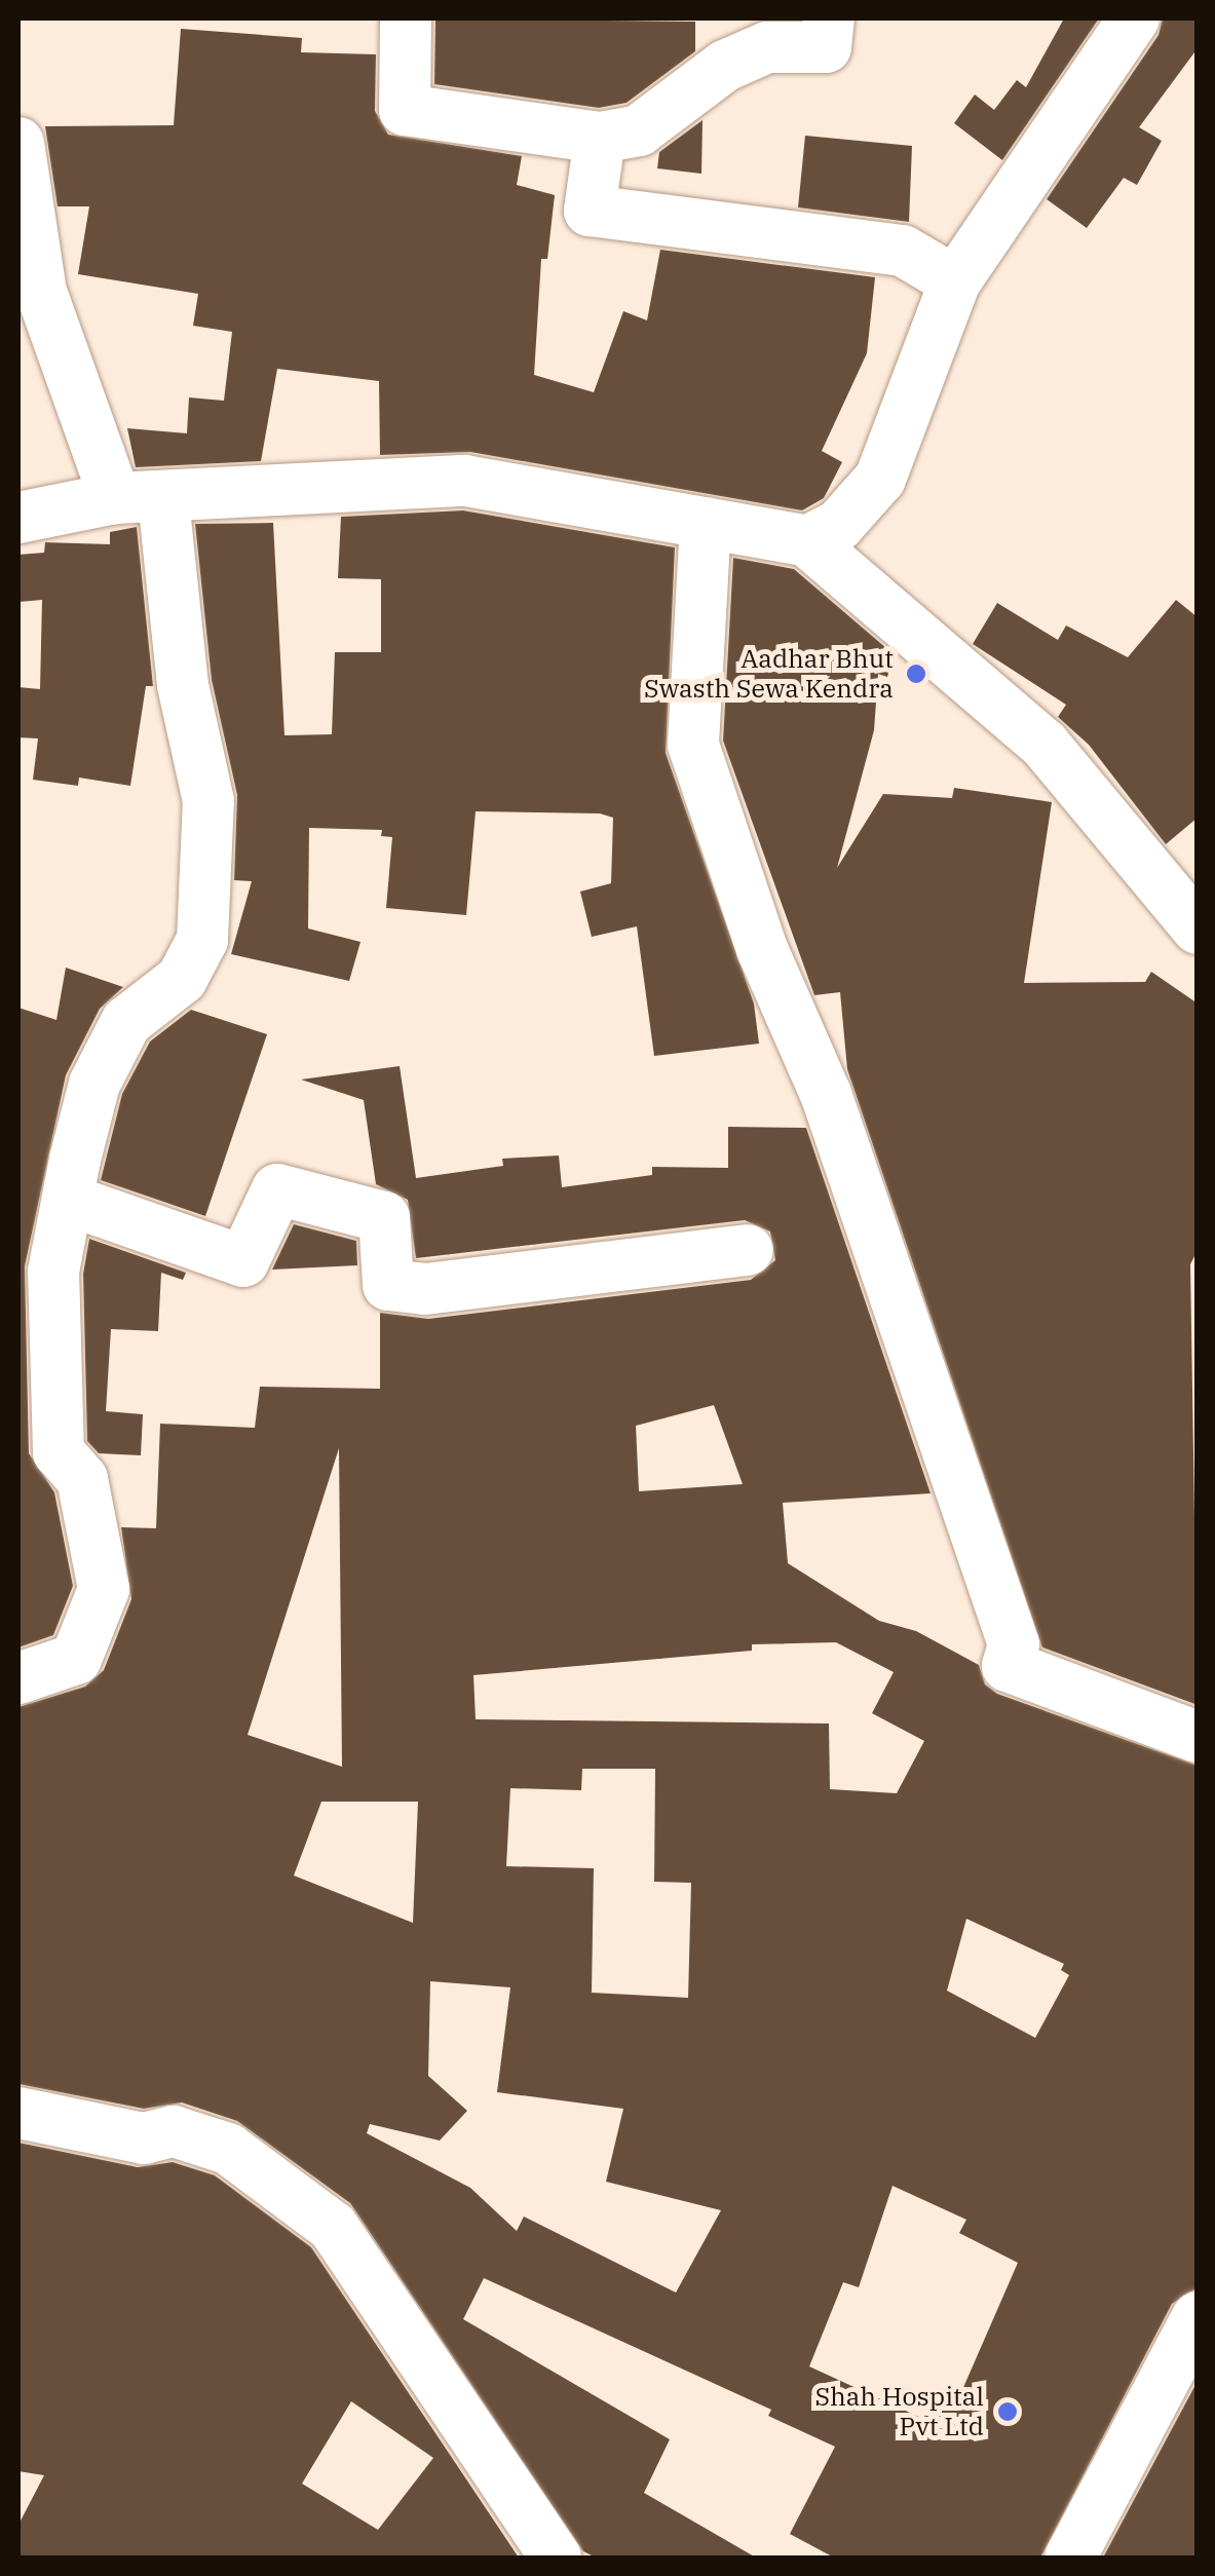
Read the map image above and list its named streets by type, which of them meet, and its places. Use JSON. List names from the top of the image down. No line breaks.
{"places":["Aadhar Bhut Swasth Sewa Kendra","Shah Hospital Pvt Ltd"]}
